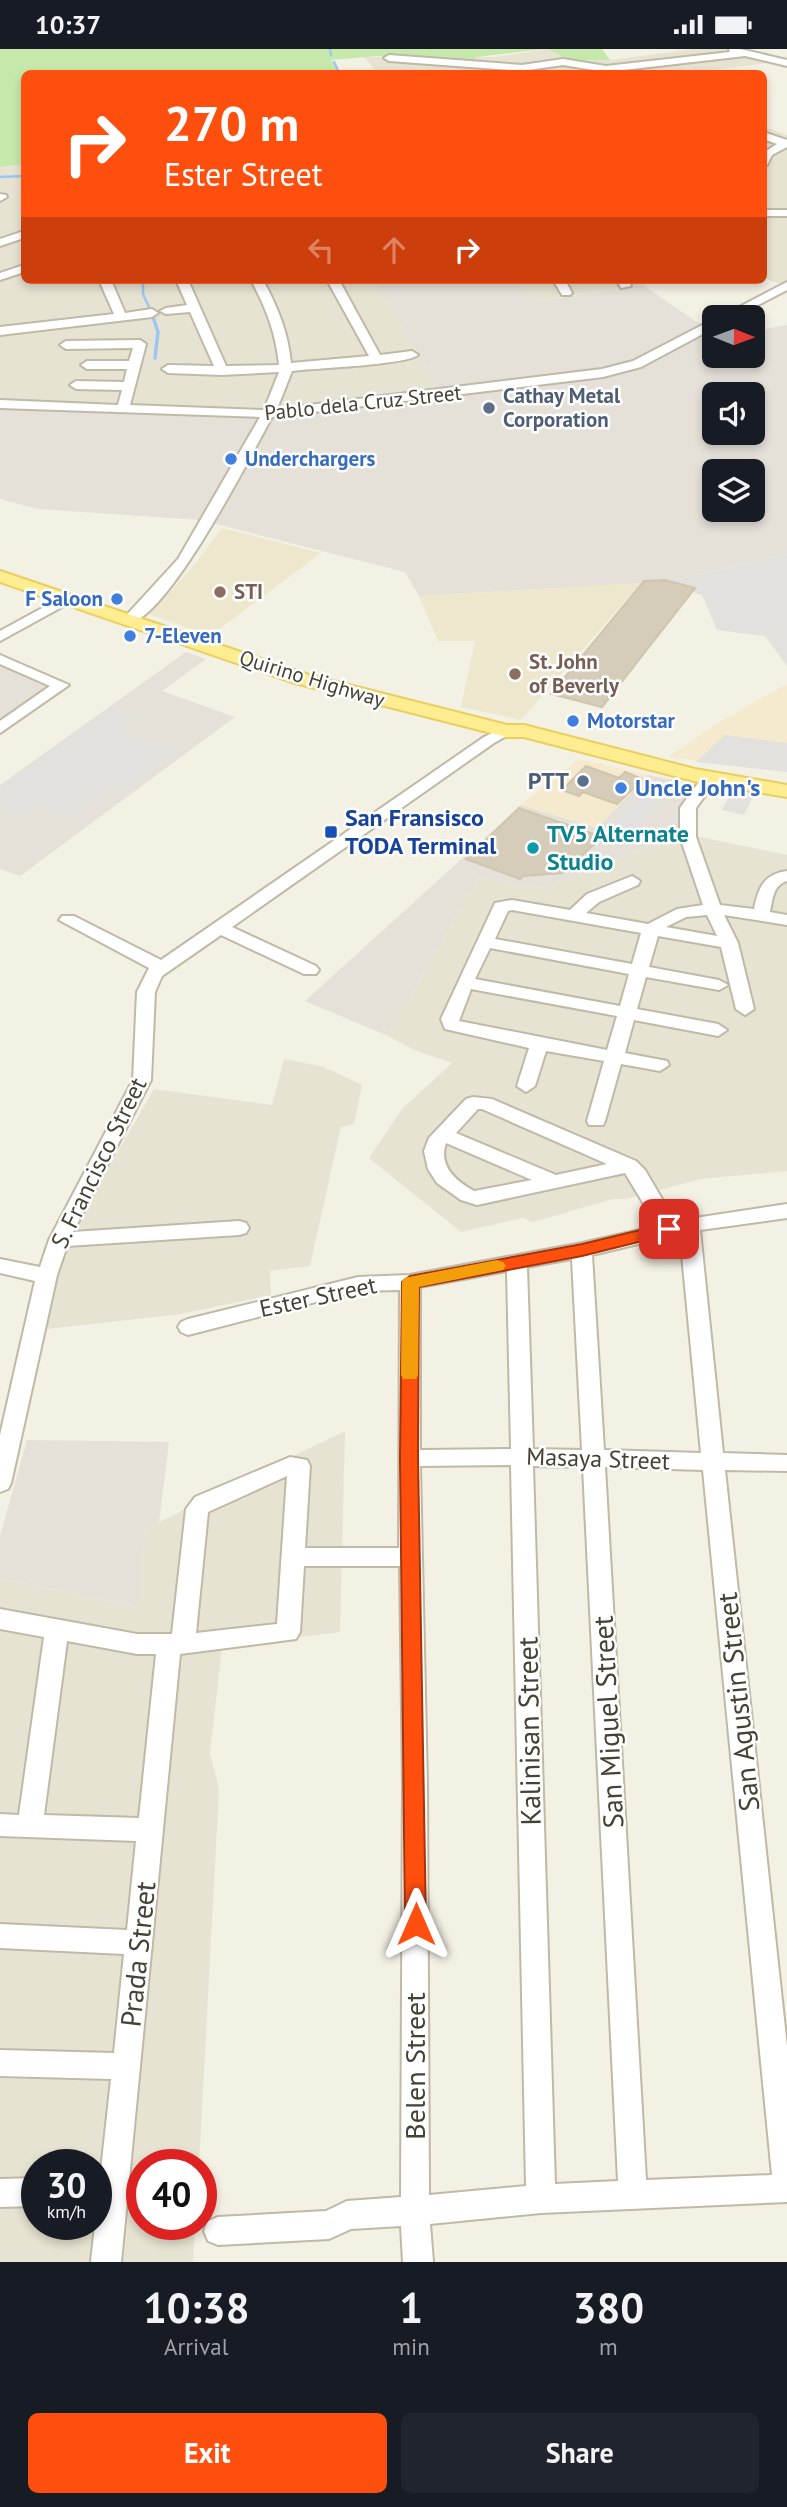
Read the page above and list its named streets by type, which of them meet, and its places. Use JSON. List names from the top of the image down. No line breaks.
{"streets":{"main road":["Quirino Highway"],"street":["Pablo dela Cruz Street","S. Francisco Street","Ester Street","Masaya Street","San Agustin Street","San Miguel Street","Kalinisan Street","Prada Street","Belen Street"]},"crossings":[["Quirino Highway","S. Francisco Street"],["Ester Street","San Agustin Street"],["Ester Street","San Miguel Street"],["Ester Street","Kalinisan Street"],["Ester Street","Belen Street"],["Masaya Street","San Agustin Street"],["Masaya Street","San Miguel Street"],["Masaya Street","Kalinisan Street"],["Masaya Street","Belen Street"]],"places":{"other":["Cathay Metal Corporation","Underchargers","STI","F Saloon","7-Eleven","St. John of Beverly","Motorstar","PTT","Uncle John's","TV5 Alternate Studio"],"transit":["San Fransisco TODA Terminal"]},"north":"right","page":{"status":"10:37","turn":["270 m","Ester Street"],"speed":"30 km/h","limit":"40","eta":["10:38","Arrival","1","min","380","m"],"buttons":["Exit","Share"]}}
